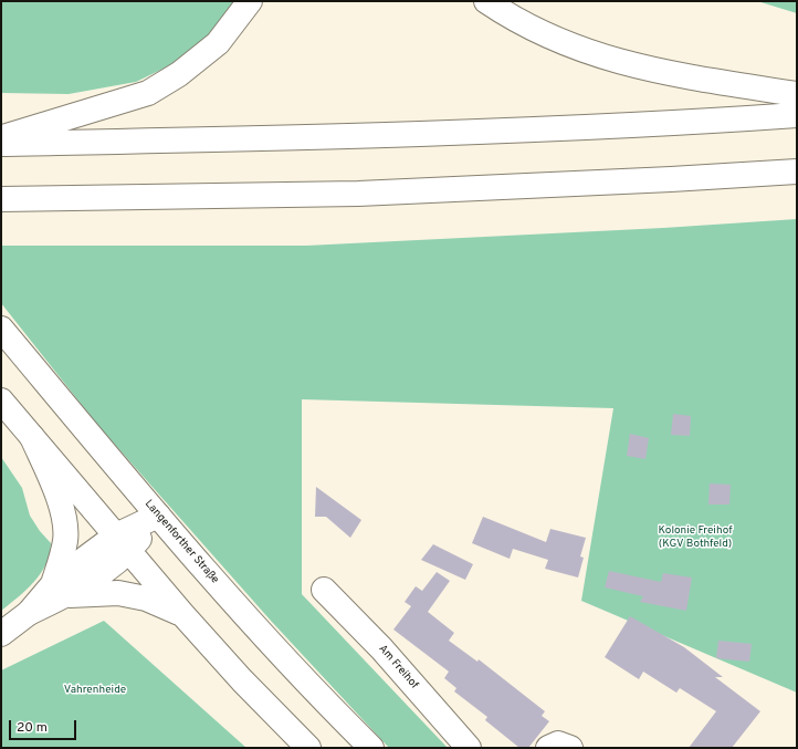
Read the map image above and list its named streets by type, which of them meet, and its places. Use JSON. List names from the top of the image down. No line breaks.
{"streets":{"main road":["Langenforther Straße","Am Freihof"]},"parks":["Kolonie Freihof (KGV Bothfeld)","Vahrenheide"],"scale_bar":"20 m"}
